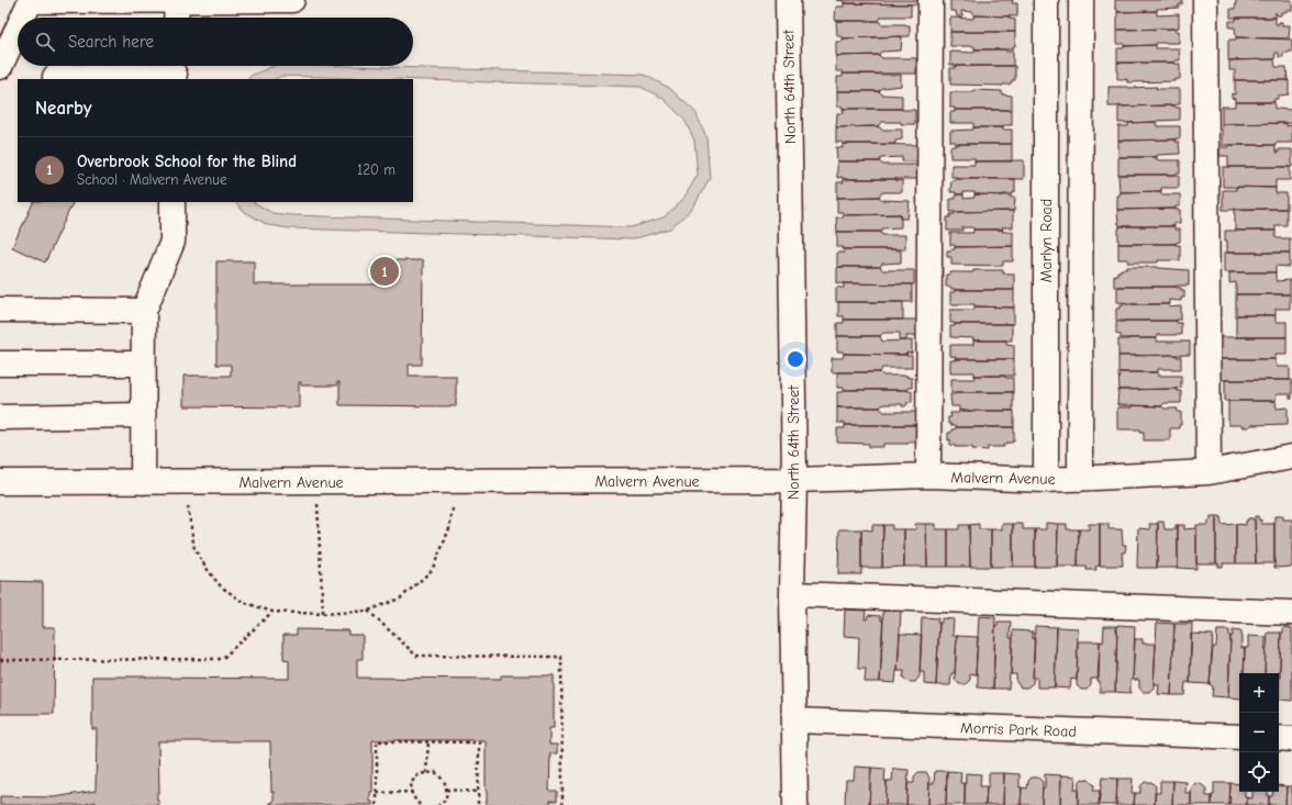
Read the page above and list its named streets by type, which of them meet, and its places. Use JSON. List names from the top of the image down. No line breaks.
{"streets":{"street":["North 64th Street","Marlyn Road","Malvern Avenue","Morris Park Road"]},"crossings":[["North 64th Street","Malvern Avenue"],["North 64th Street","Morris Park Road"],["Marlyn Road","Malvern Avenue"]],"page":{"search":"Search here","heading":"Nearby","list":[{"mark":"1","name":"Overbrook School for the Blind","note":"School · Malvern Avenue","value":"120 m"}],"pins":"1","map_buttons":["+","−"]}}
